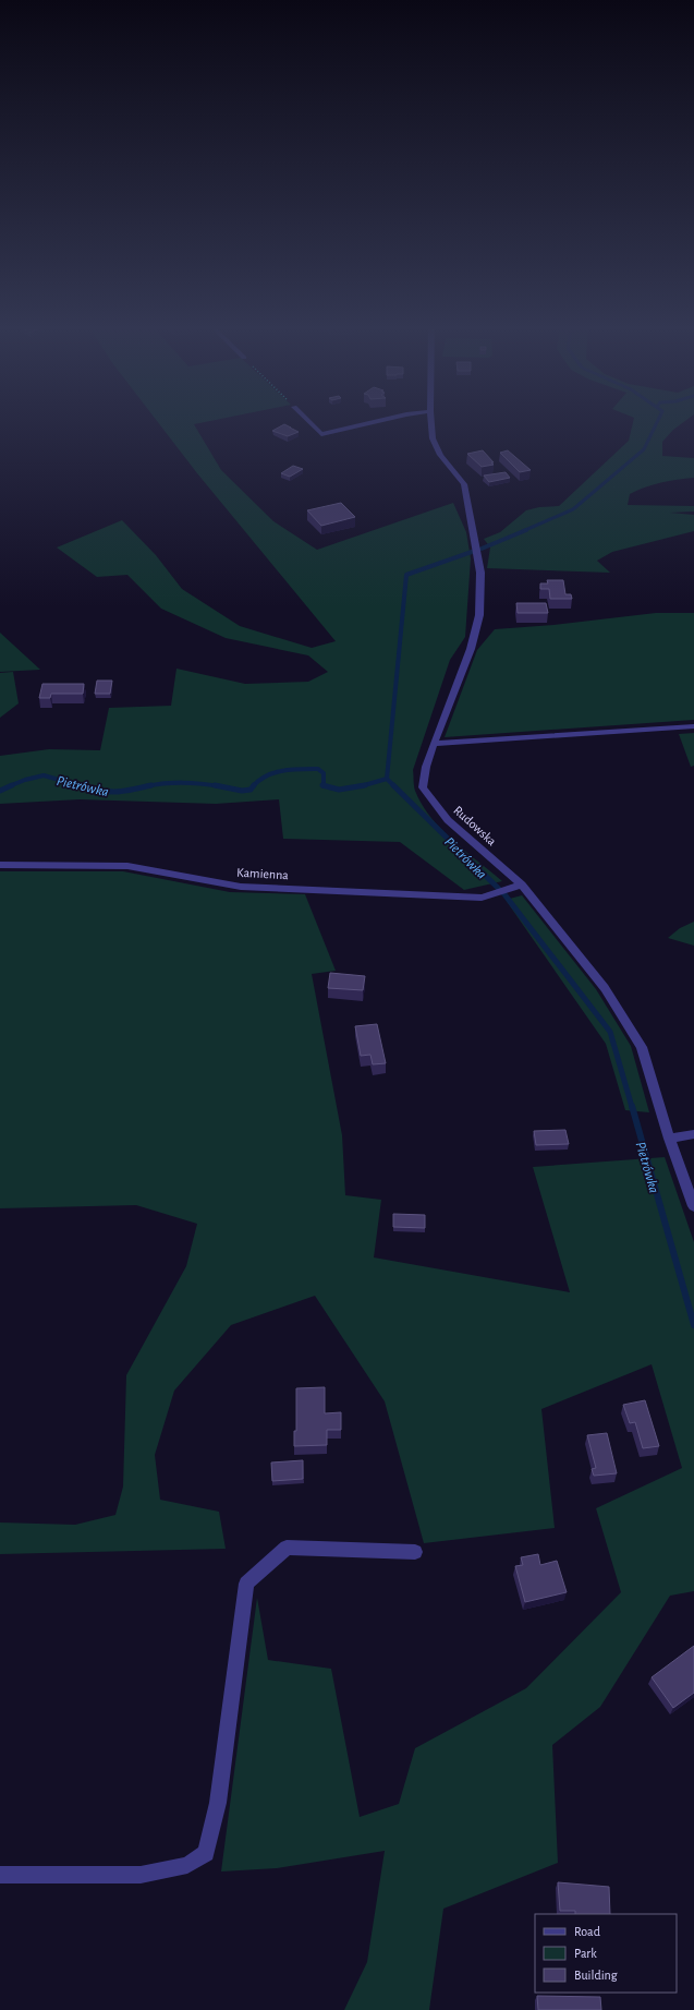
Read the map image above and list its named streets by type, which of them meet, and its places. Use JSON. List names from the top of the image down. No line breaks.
{"streets":{"street":["Rudowska","Kamienna"]},"crossings":[["Rudowska","Kamienna"]],"water":["Pietrówka"],"legend":["Road","Park","Building"]}
